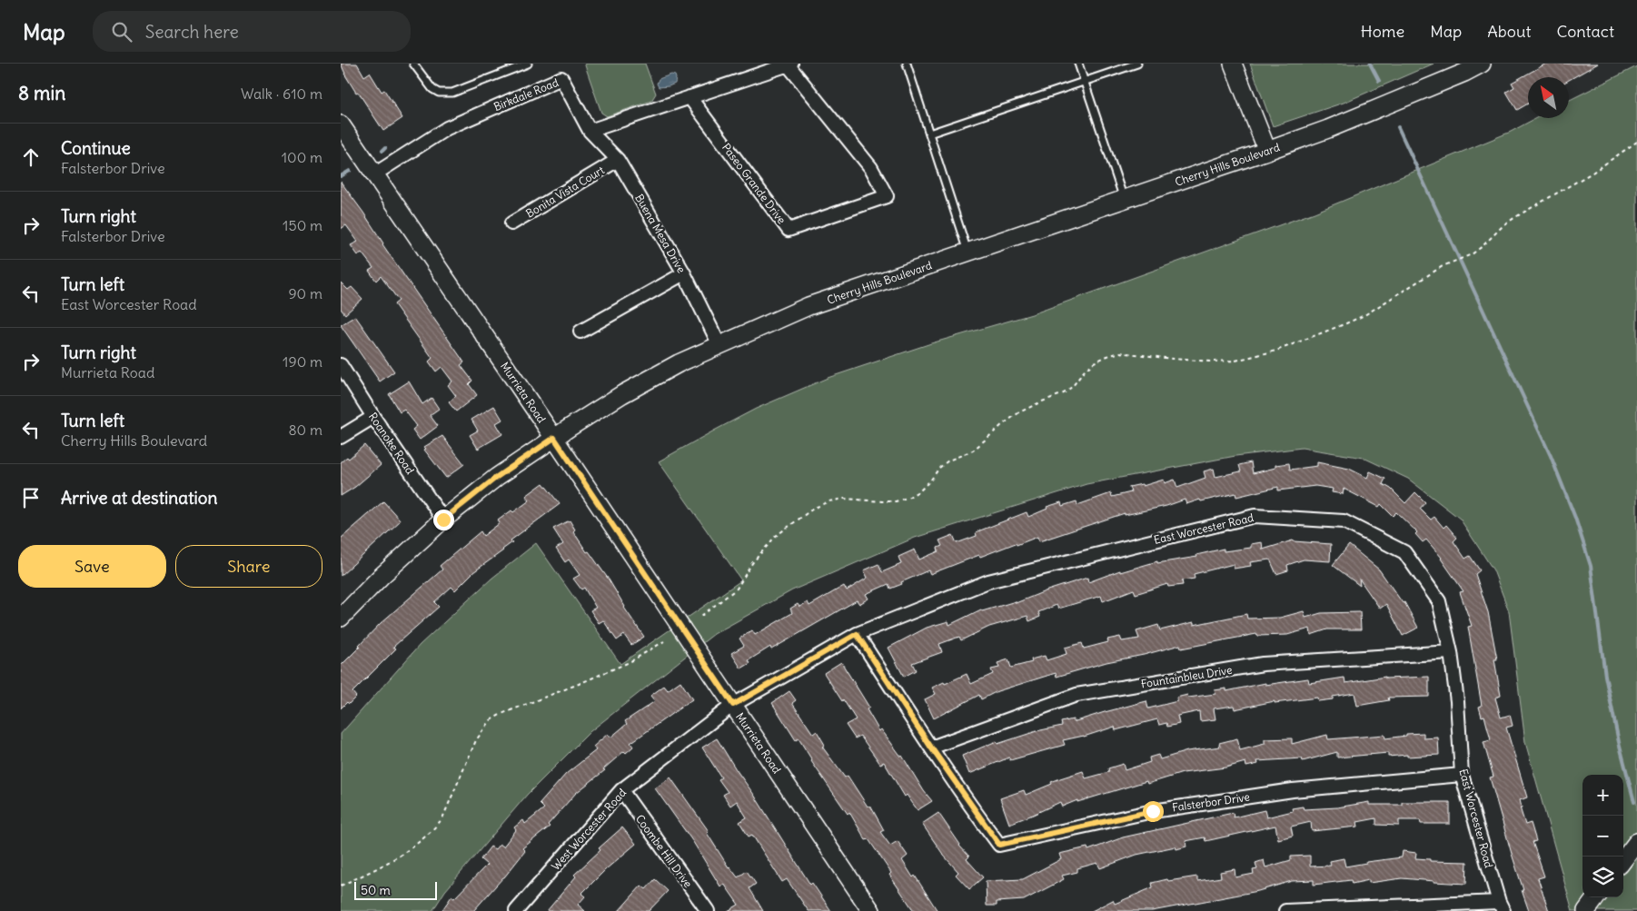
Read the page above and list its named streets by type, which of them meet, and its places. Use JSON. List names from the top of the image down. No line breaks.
{"streets":{"street":["Birkdale Road","Cherry Hills Boulevard","Paseo Grande Drive","Bonita Vista Court","Buena Mesa Drive","Murrieta Road","Roanoke Road","East Worcester Road","Fountainbleu Drive","Falsterbor Drive","West Worcester Road","Coombe Hill Drive"]},"crossings":[["Birkdale Road","Buena Mesa Drive"],["Birkdale Road","Murrieta Road"],["Cherry Hills Boulevard","Buena Mesa Drive"],["Cherry Hills Boulevard","Murrieta Road"],["Cherry Hills Boulevard","Roanoke Road"],["Bonita Vista Court","Buena Mesa Drive"],["Murrieta Road","East Worcester Road"],["Murrieta Road","West Worcester Road"],["East Worcester Road","Fountainbleu Drive"],["East Worcester Road","Falsterbor Drive"],["East Worcester Road","West Worcester Road"],["Fountainbleu Drive","Falsterbor Drive"],["West Worcester Road","Coombe Hill Drive"]],"scale_bar":"50 m","north":"top left","page":{"header":"Map","search":"Search here","nav":["Home","Map","About","Contact"],"heading":["8 min","Walk · 610 m"],"list":[["Continue","Falsterbor Drive","100 m"],["Turn right","Falsterbor Drive","150 m"],["Turn left","East Worcester Road","90 m"],["Turn right","Murrieta Road","190 m"],["Turn left","Cherry Hills Boulevard","80 m"],"Arrive at destination"],"buttons":["Save","Share"],"map_buttons":["+","−"],"scale":"50 m"}}
